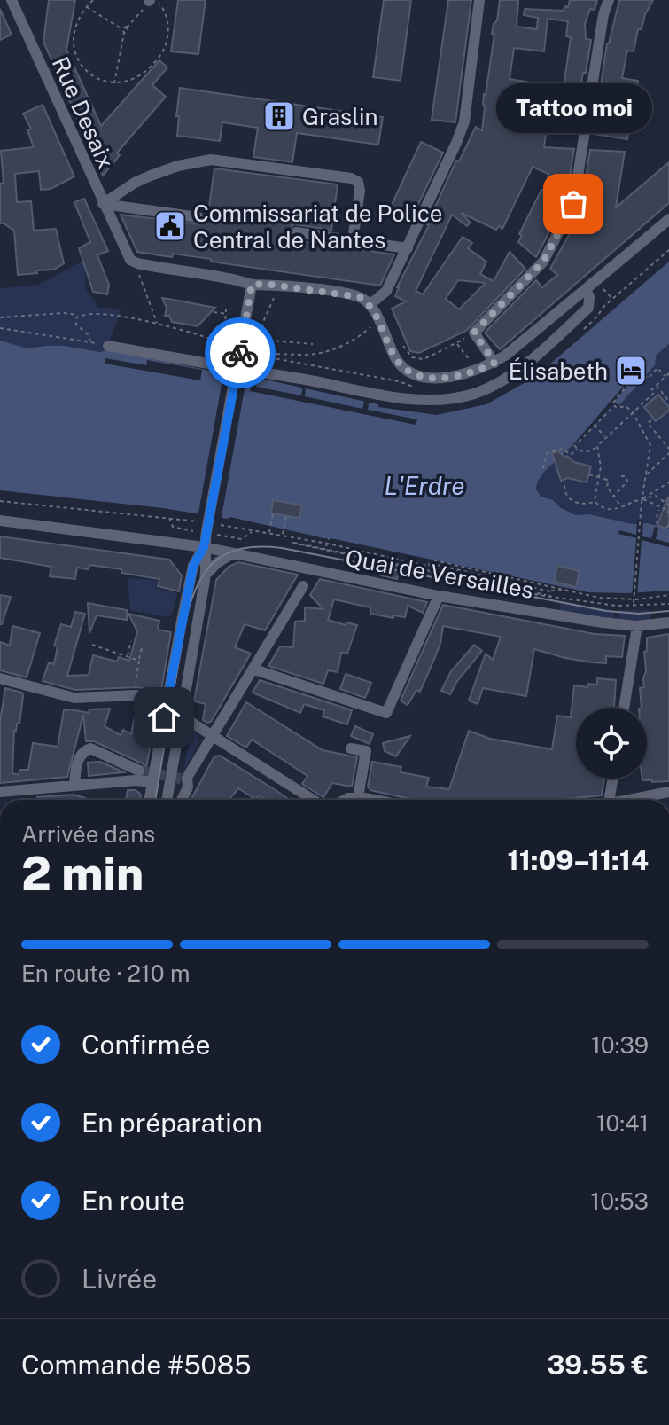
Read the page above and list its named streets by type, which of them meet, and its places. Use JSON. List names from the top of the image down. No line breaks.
{"streets":{"street":["Rue Desaix","Quai de Versailles"]},"water":["L'Erdre"],"places":{"building":["Graslin"],"other":["Tattoo moi"],"public building":["Commissariat de Police Central de Nantes"],"hotel":["Élisabeth"]},"page":{"bubble":"Tattoo moi","heading":["2 min","Arrivée dans","11:09–11:14"],"panel":["Commande #5085","39.55 €"],"bar":"En route · 210 m","list":[["Confirmée","10:39"],["En préparation","10:41"],["En route","10:53"],"Livrée"]}}
